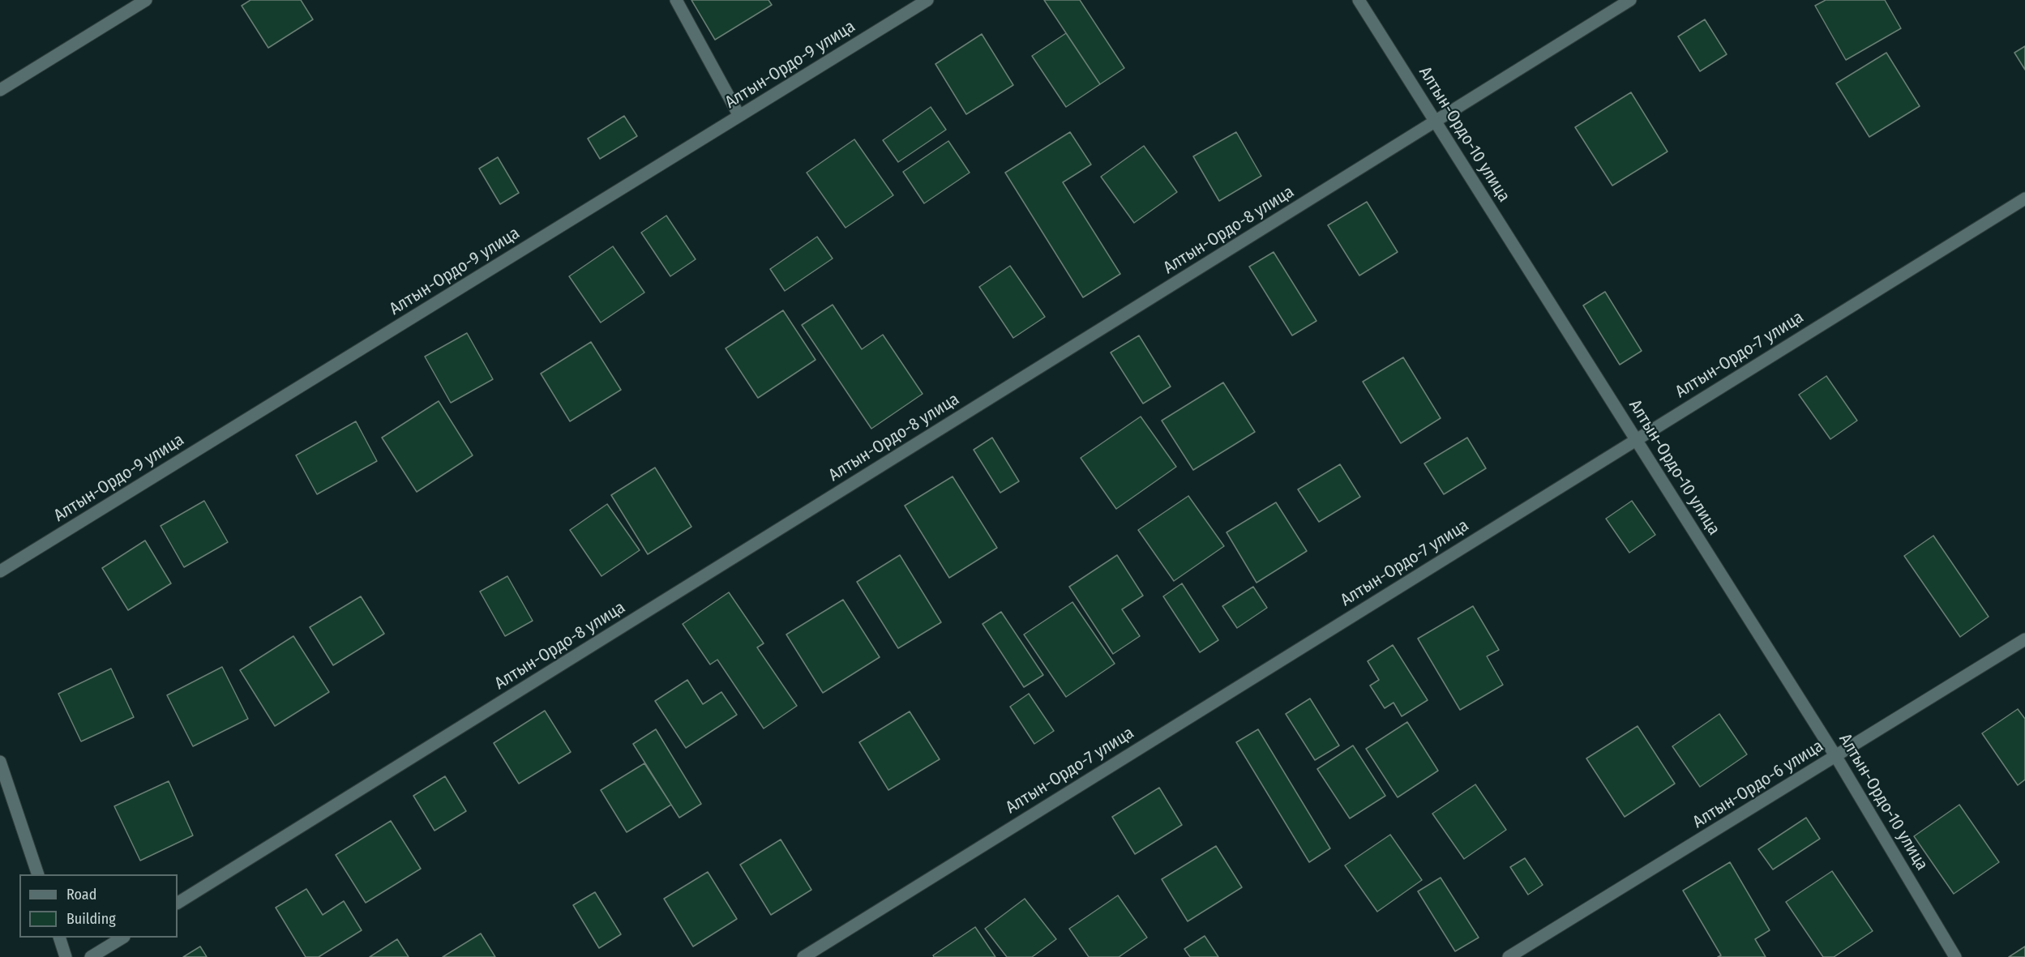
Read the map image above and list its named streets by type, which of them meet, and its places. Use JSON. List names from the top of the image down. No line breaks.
{"streets":{"street":["Алтын-Ордо-9 улица","Алтын-Ордо-10 улица","Алтын-Ордо-8 улица","Алтын-Ордо-7 улица","Алтын-Ордо-6 улица"]},"crossings":[["Алтын-Ордо-10 улица","Алтын-Ордо-8 улица"],["Алтын-Ордо-10 улица","Алтын-Ордо-7 улица"],["Алтын-Ордо-10 улица","Алтын-Ордо-6 улица"]],"legend":["Road","Building"]}
